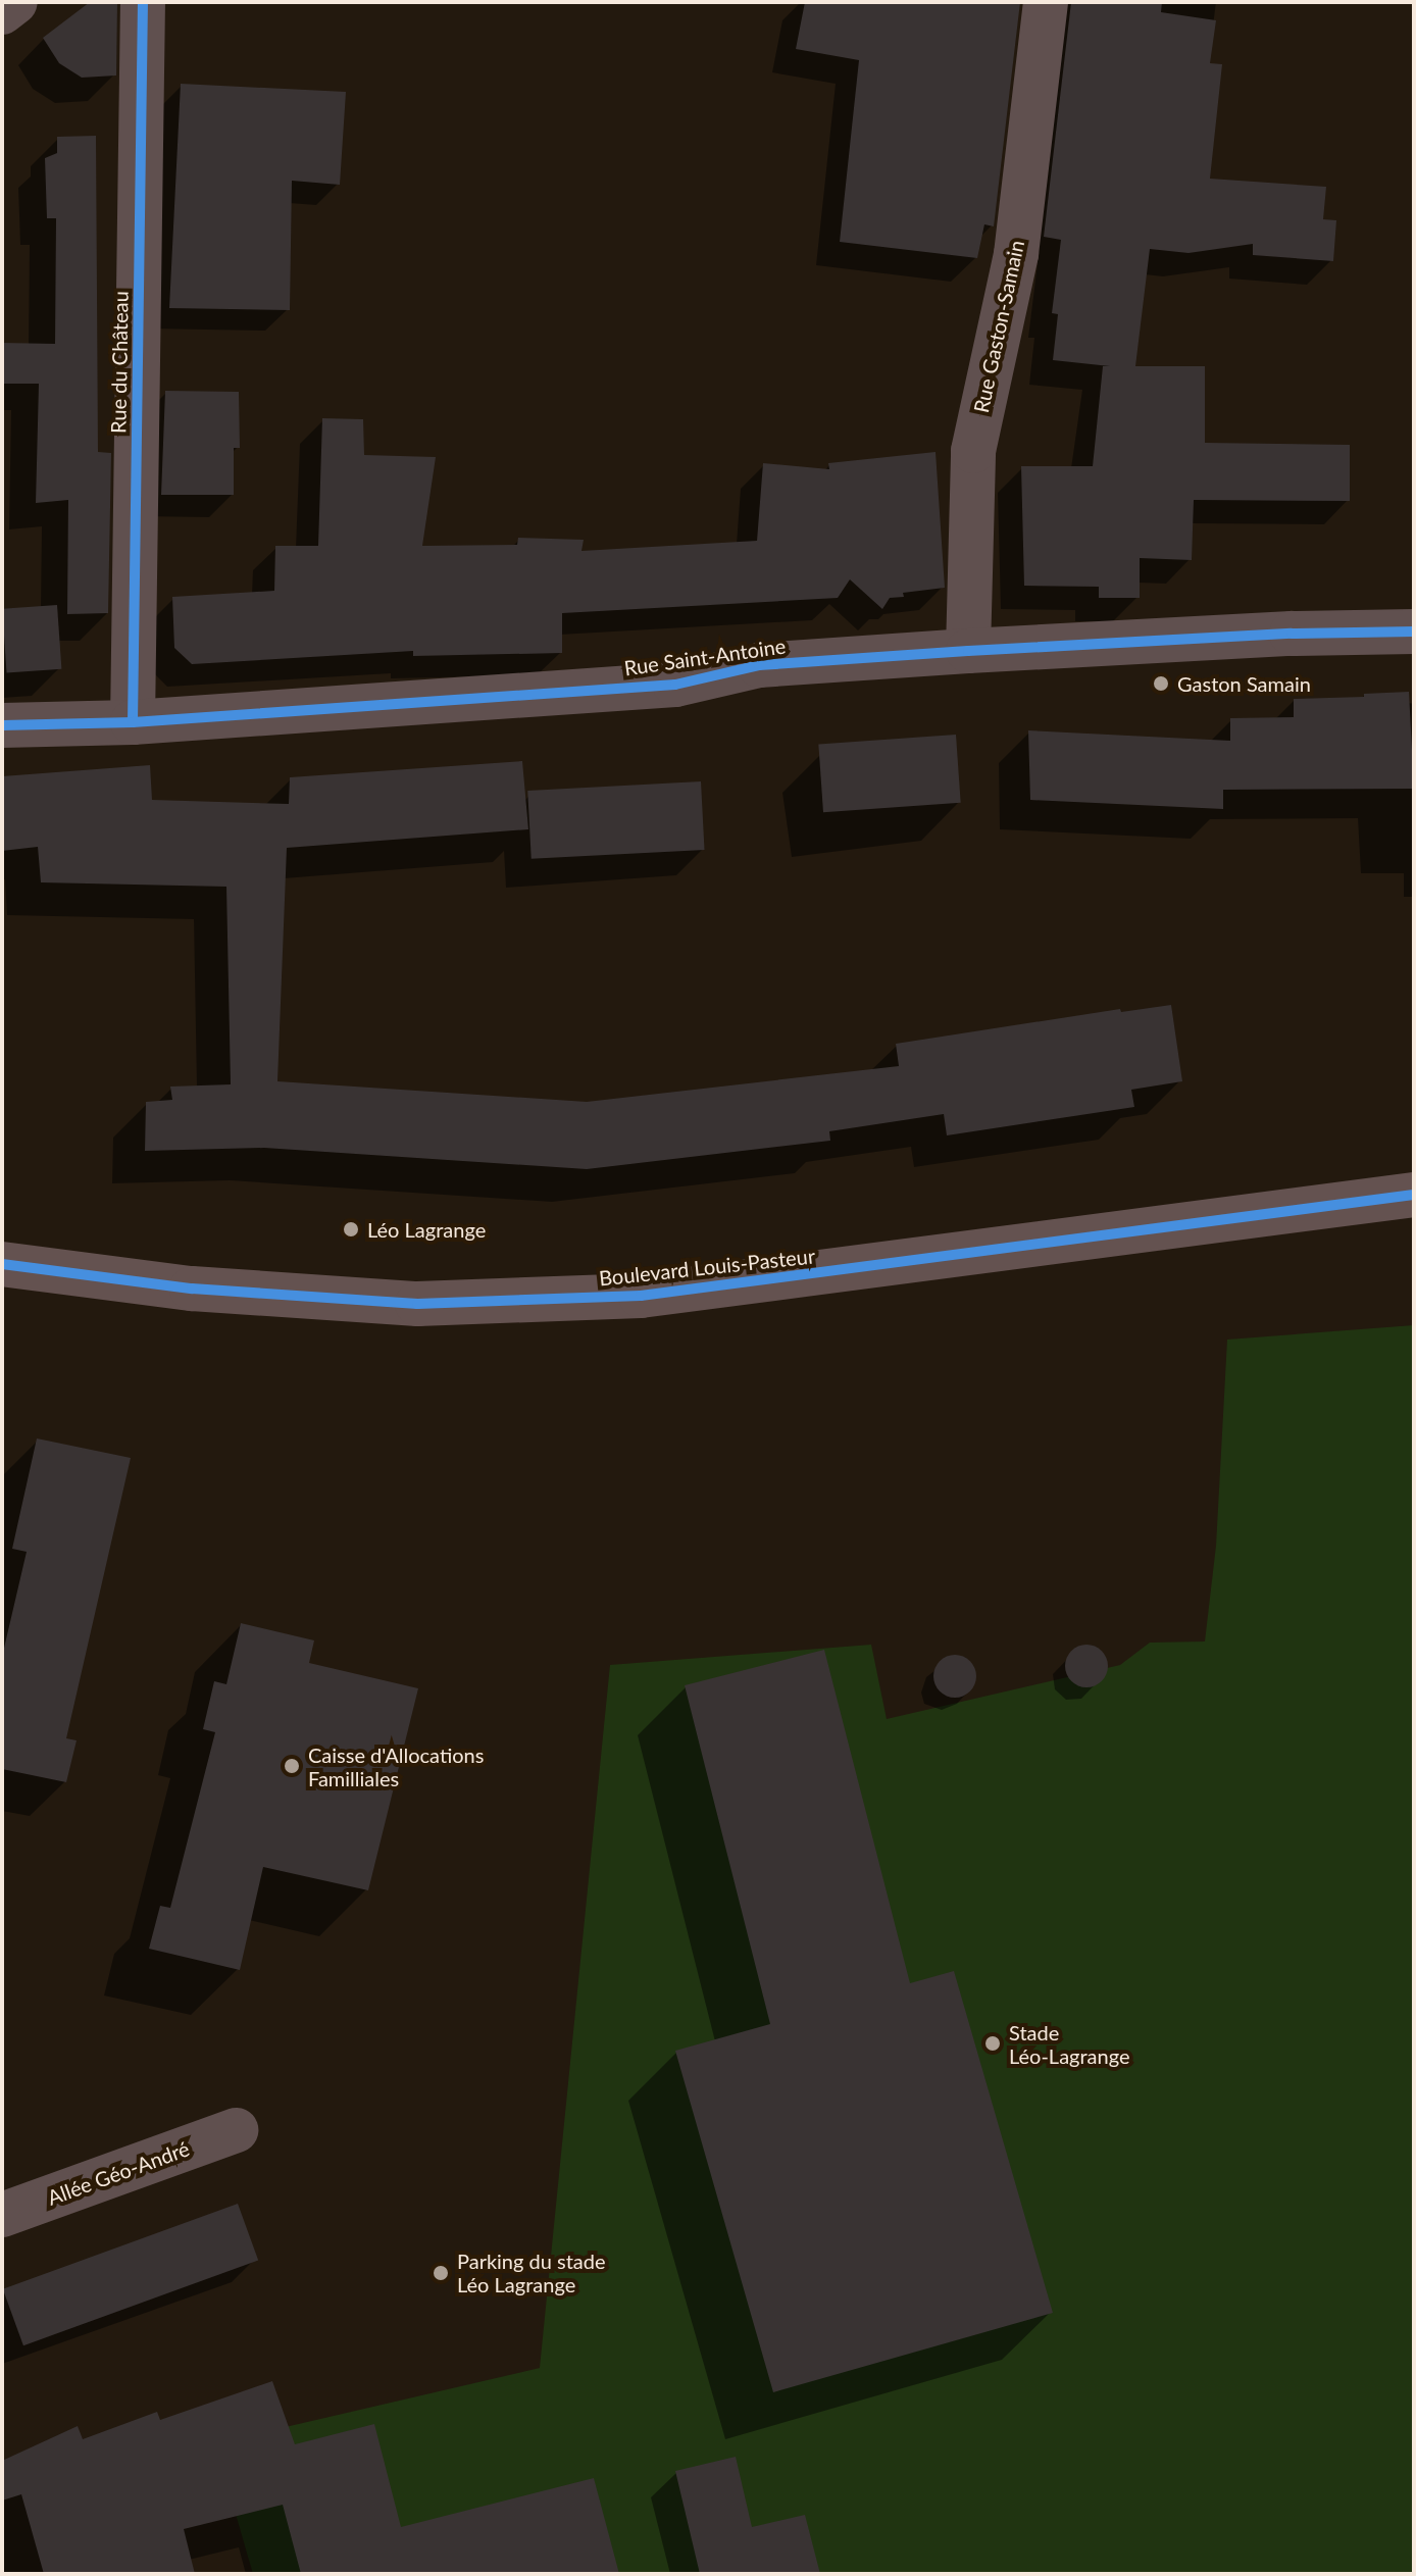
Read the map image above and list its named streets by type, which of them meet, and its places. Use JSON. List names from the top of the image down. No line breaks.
{"streets":{"main road":["Boulevard Louis-Pasteur"],"street":["Rue Gaston-Samain","Rue du Château","Rue Saint-Antoine","Allée Géo-André"]},"crossings":[["Rue Gaston-Samain","Rue Saint-Antoine"],["Rue du Château","Rue Saint-Antoine"]],"places":["Gaston Samain","Léo Lagrange","Caisse d'Allocations Familliales","Stade Léo-Lagrange","Parking du stade Léo Lagrange"]}
